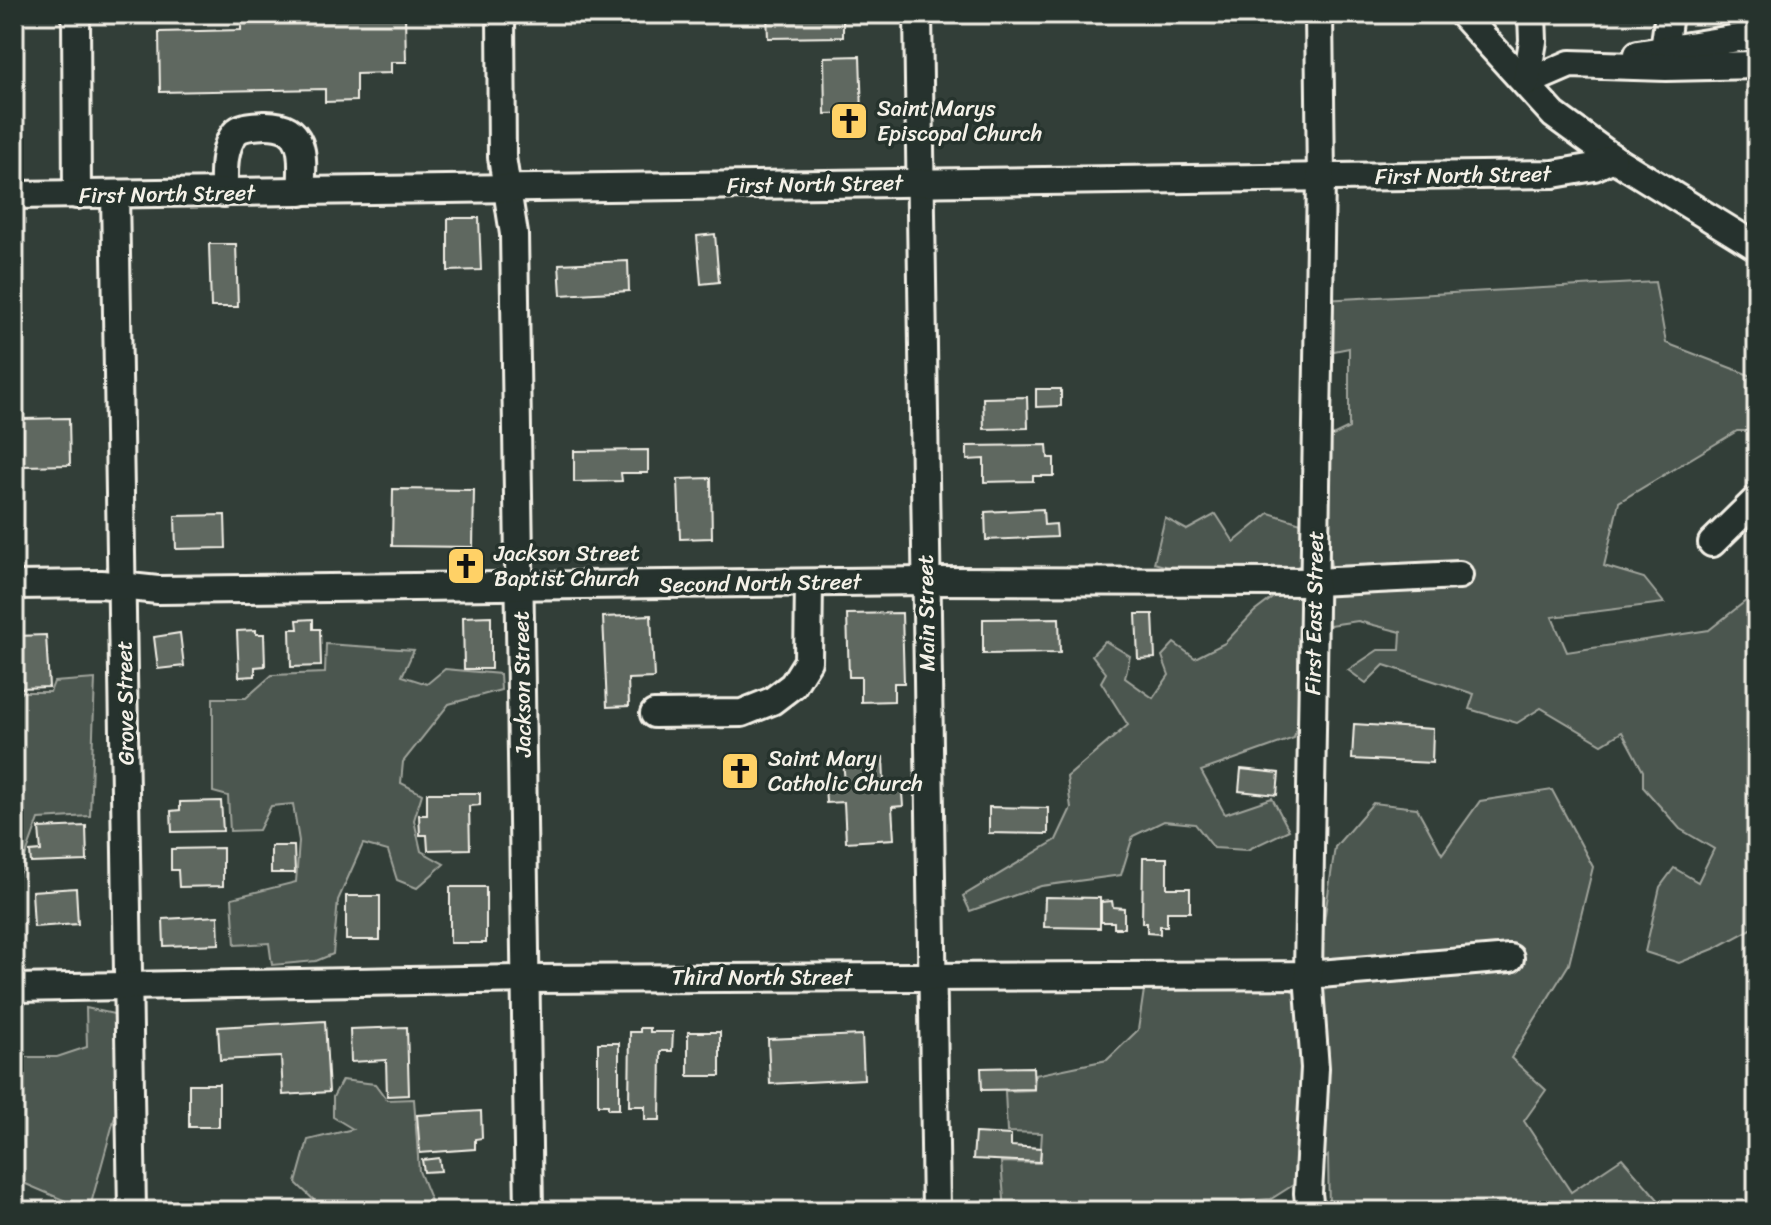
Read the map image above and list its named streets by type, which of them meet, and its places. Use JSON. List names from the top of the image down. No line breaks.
{"streets":{"street":["First North Street","Second North Street","Main Street","First East Street","Jackson Street","Grove Street","Third North Street"]},"crossings":[["First North Street","Main Street"],["First North Street","First East Street"],["First North Street","Jackson Street"],["First North Street","Grove Street"],["Second North Street","Main Street"],["Second North Street","First East Street"],["Second North Street","Jackson Street"],["Second North Street","Grove Street"],["Main Street","Third North Street"],["First East Street","Third North Street"],["Jackson Street","Third North Street"],["Grove Street","Third North Street"]],"places":{"church":["Saint Marys Episcopal Church","Jackson Street Baptist Church","Saint Mary Catholic Church"]}}
